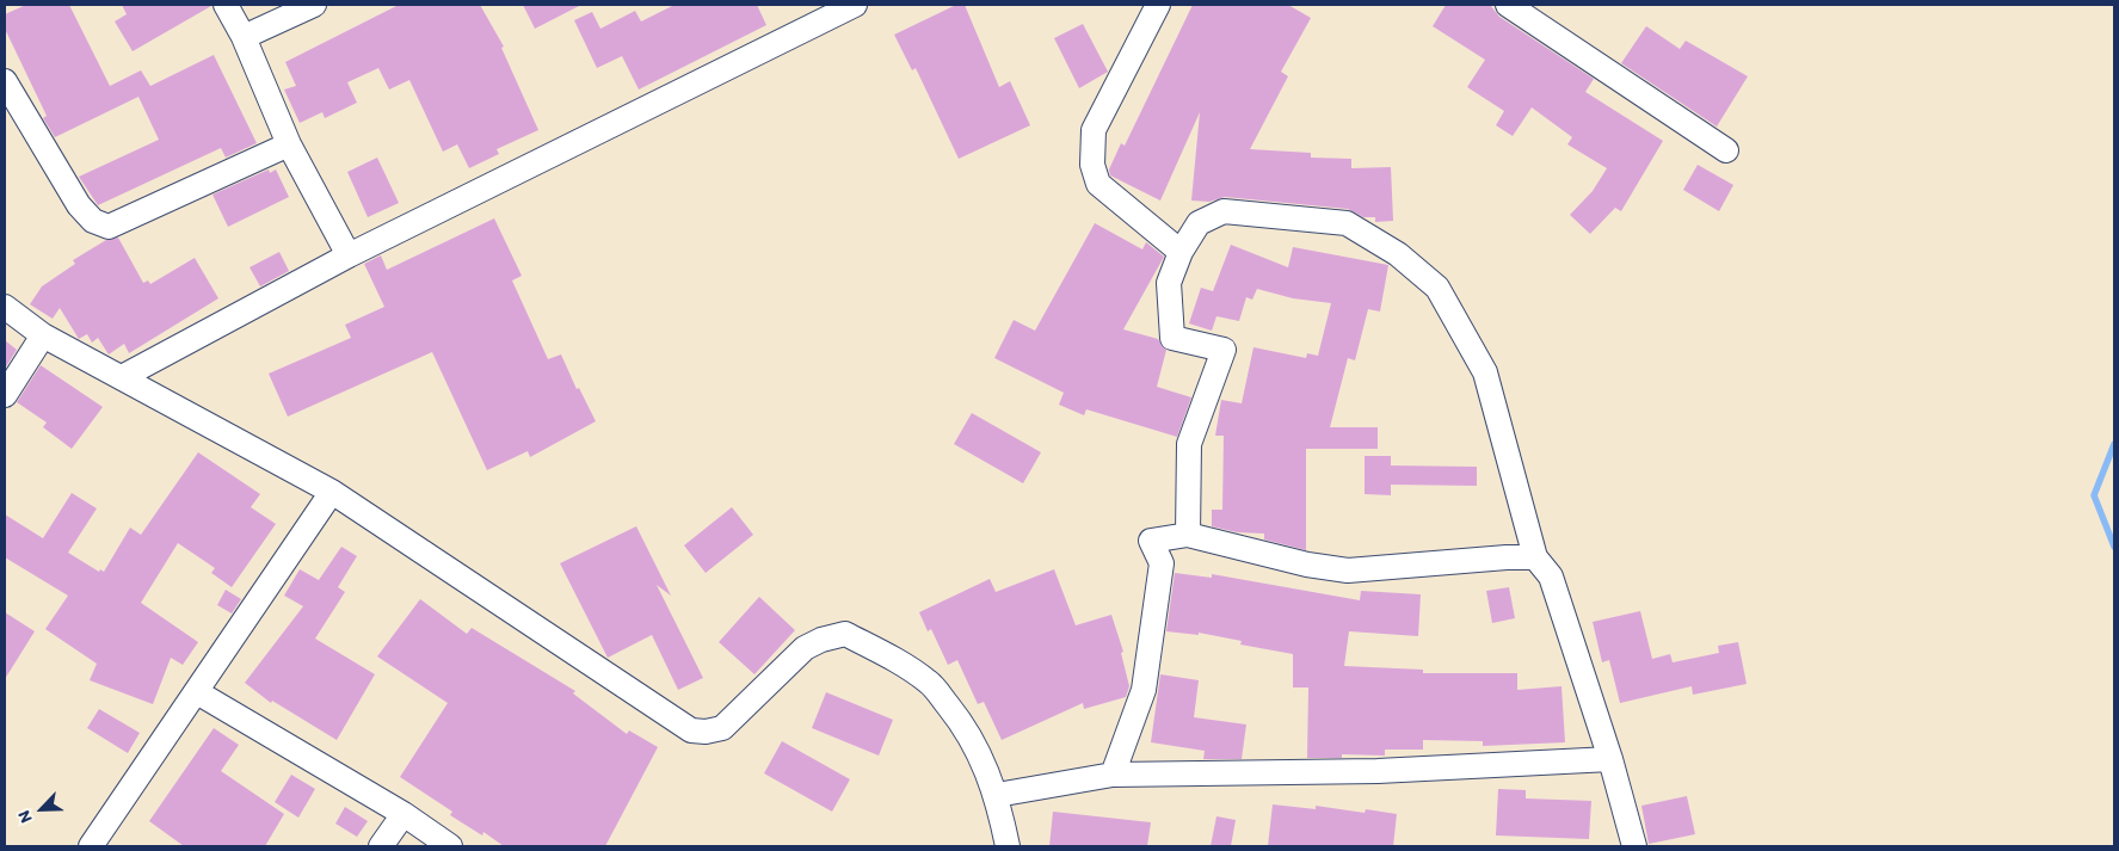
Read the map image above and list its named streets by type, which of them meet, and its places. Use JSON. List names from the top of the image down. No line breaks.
{"north":"bottom left"}
